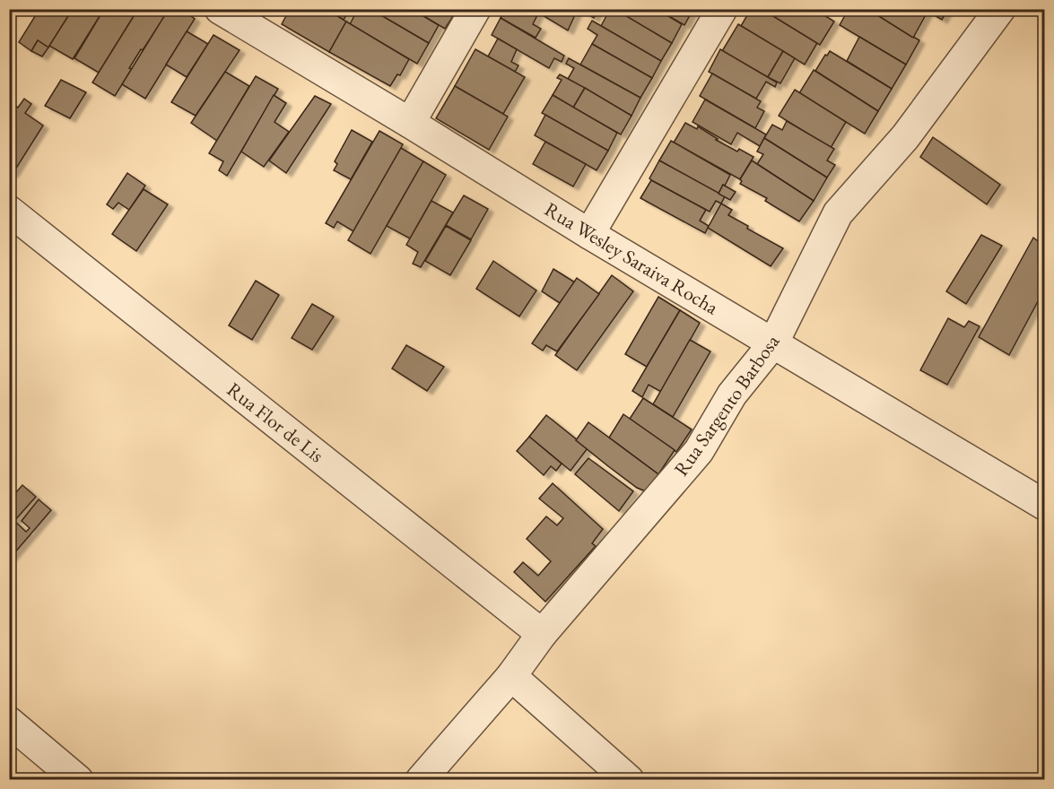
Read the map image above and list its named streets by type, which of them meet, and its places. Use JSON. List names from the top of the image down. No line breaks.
{"streets":{"street":["Rua Wesley Saraiva Rocha","Rua Sargento Barbosa","Rua Flor de Lis"]},"crossings":[["Rua Wesley Saraiva Rocha","Rua Sargento Barbosa"],["Rua Sargento Barbosa","Rua Flor de Lis"]]}
